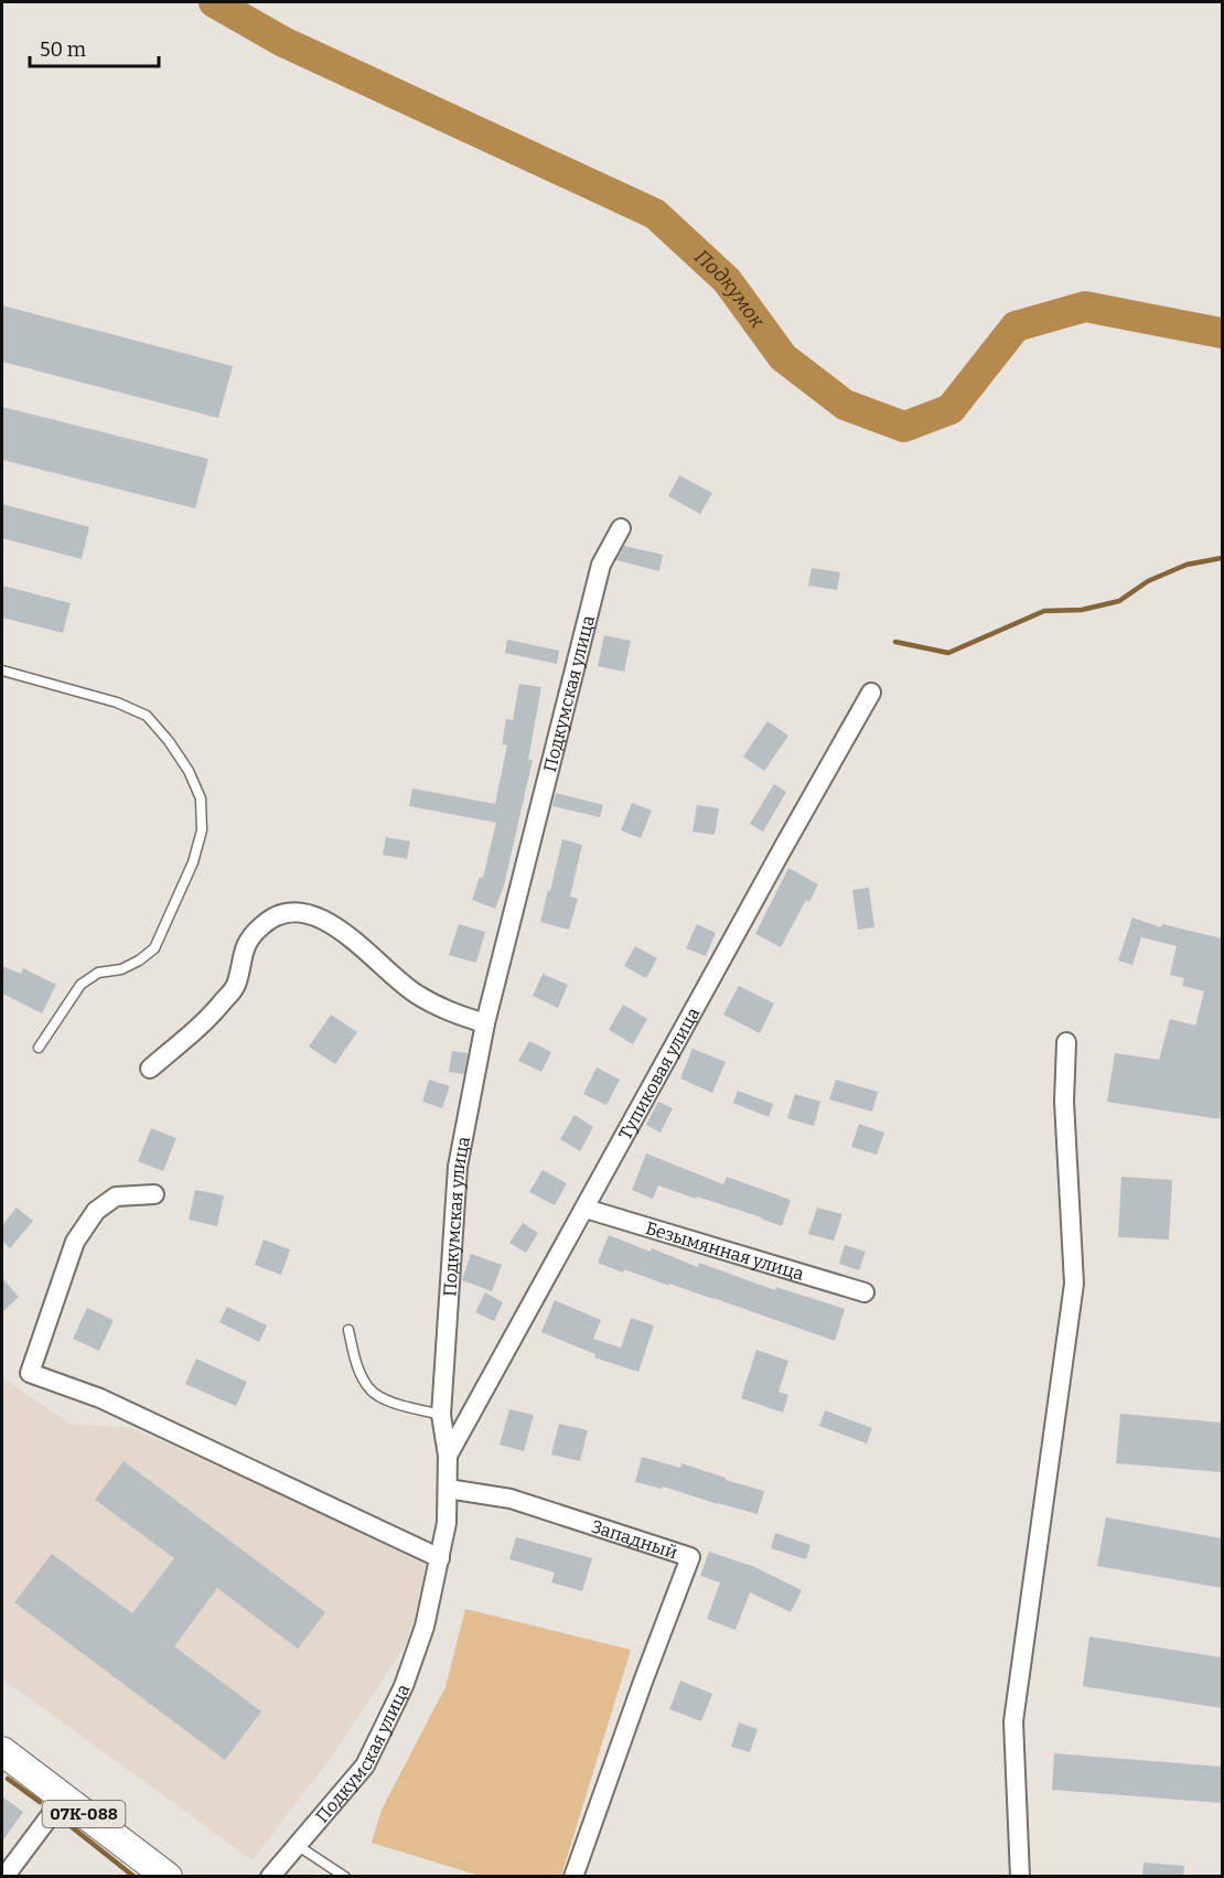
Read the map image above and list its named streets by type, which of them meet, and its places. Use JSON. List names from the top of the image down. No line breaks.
{"streets":{"main road":["07К-088"],"street":["Подкумская улица","Тупиковая улица","Безымянная улица","Западный"]},"crossings":[["Подкумская улица","Тупиковая улица"],["Подкумская улица","Западный"],["Тупиковая улица","Безымянная улица"]],"water":["Подкумок"],"scale_bar":"50 m"}
